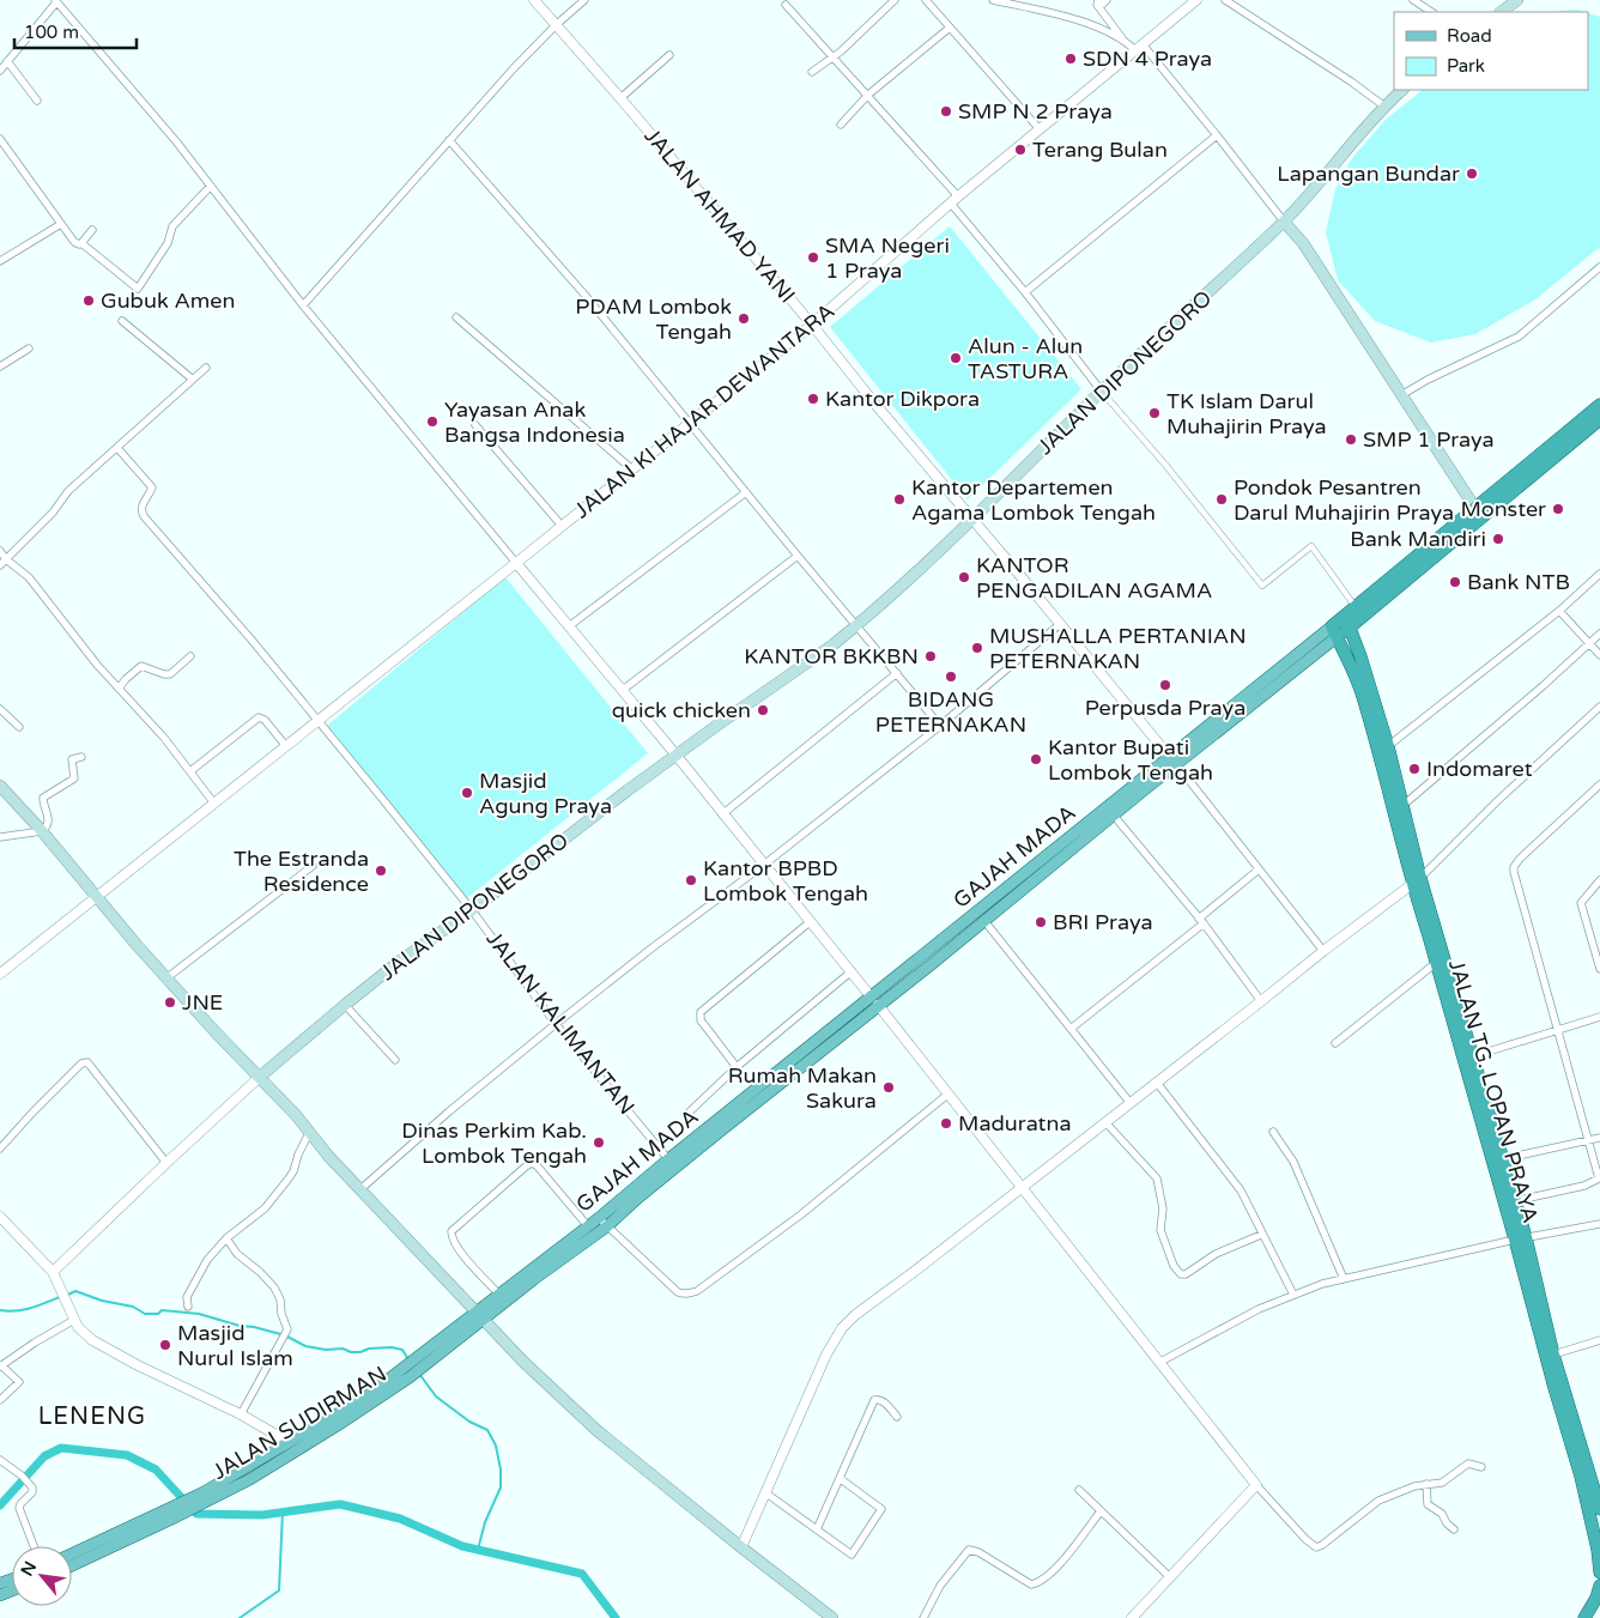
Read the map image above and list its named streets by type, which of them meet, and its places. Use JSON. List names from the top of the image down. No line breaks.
{"streets":{"highway":["GAJAH MADA","JALAN TG. LOPAN PRAYA"],"main road":["JALAN DIPONEGORO","JALAN SUDIRMAN"],"street":["JALAN AHMAD YANI","JALAN KI HAJAR DEWANTARA","JALAN KALIMANTAN"]},"crossings":[["JALAN AHMAD YANI","JALAN DIPONEGORO"],["JALAN AHMAD YANI","JALAN KI HAJAR DEWANTARA"],["JALAN AHMAD YANI","GAJAH MADA"],["JALAN DIPONEGORO","JALAN KALIMANTAN"],["JALAN KI HAJAR DEWANTARA","JALAN KALIMANTAN"],["GAJAH MADA","JALAN KALIMANTAN"],["GAJAH MADA","JALAN TG. LOPAN PRAYA"],["GAJAH MADA","JALAN SUDIRMAN"]],"districts":["LENENG"],"places":["SDN 4 Praya","SMP N 2 Praya","Terang Bulan","Lapangan Bundar","SMA Negeri 1 Praya","Gubuk Amen","PDAM Lombok Tengah","Alun - Alun TASTURA","Kantor Dikpora","TK Islam Darul Muhajirin Praya","Yayasan Anak Bangsa Indonesia","SMP 1 Praya","Kantor Departemen Agama Lombok Tengah","Pondok Pesantren Darul Muhajirin Praya","Monster","Bank Mandiri","KANTOR PENGADILAN AGAMA","Bank NTB","MUSHALLA PERTANIAN PETERNAKAN","KANTOR BKKBN","BIDANG PETERNAKAN","Perpusda Praya","quick chicken","Kantor Bupati Lombok Tengah","Indomaret","Masjid Agung Praya","The Estranda Residence","Kantor BPBD Lombok Tengah","BRI Praya","JNE","Rumah Makan Sakura","Maduratna","Dinas Perkim Kab. Lombok Tengah","Masjid Nurul Islam"],"legend":["Road","Park"],"scale_bar":"100 m","north":"top left"}
